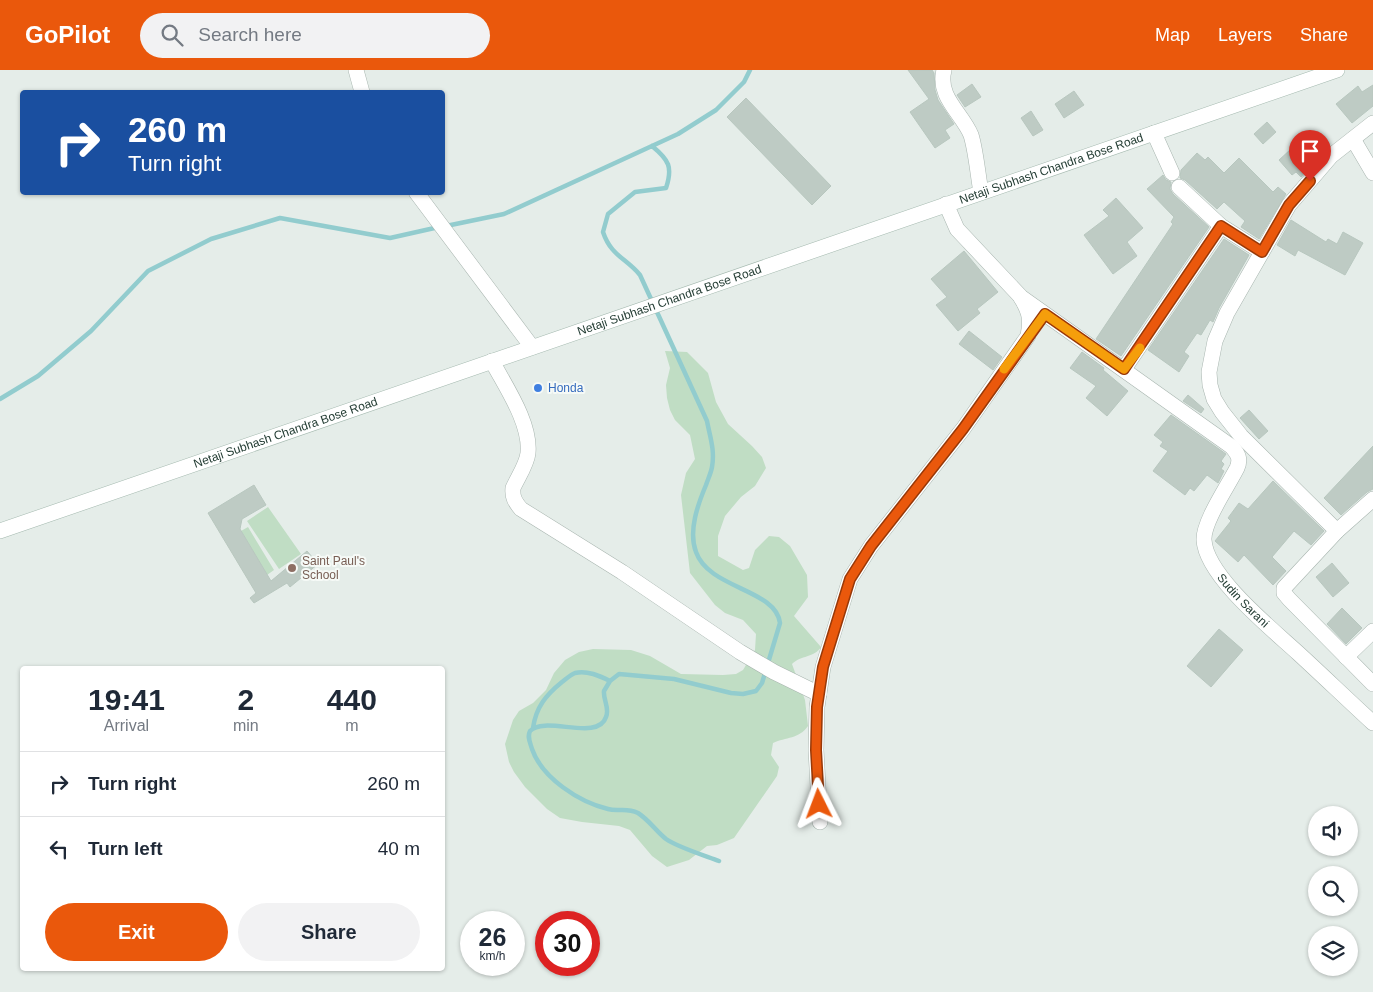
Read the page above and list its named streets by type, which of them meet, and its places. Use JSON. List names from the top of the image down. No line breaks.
{"streets":{"street":["Netaji Subhash Chandra Bose Road","Sudin Sarani"]},"places":["Honda","Saint Paul's School"],"page":{"header":"GoPilot","search":"Search here","nav":["Map","Layers","Share"],"turn":["260 m","Turn right"],"eta":["19:41","Arrival","2","min","440","m"],"list":[{"name":"Turn right","value":"260 m"},{"name":"Turn left","value":"40 m"}],"buttons":["Exit","Share"],"speed":"26 km/h","limit":"30"}}
